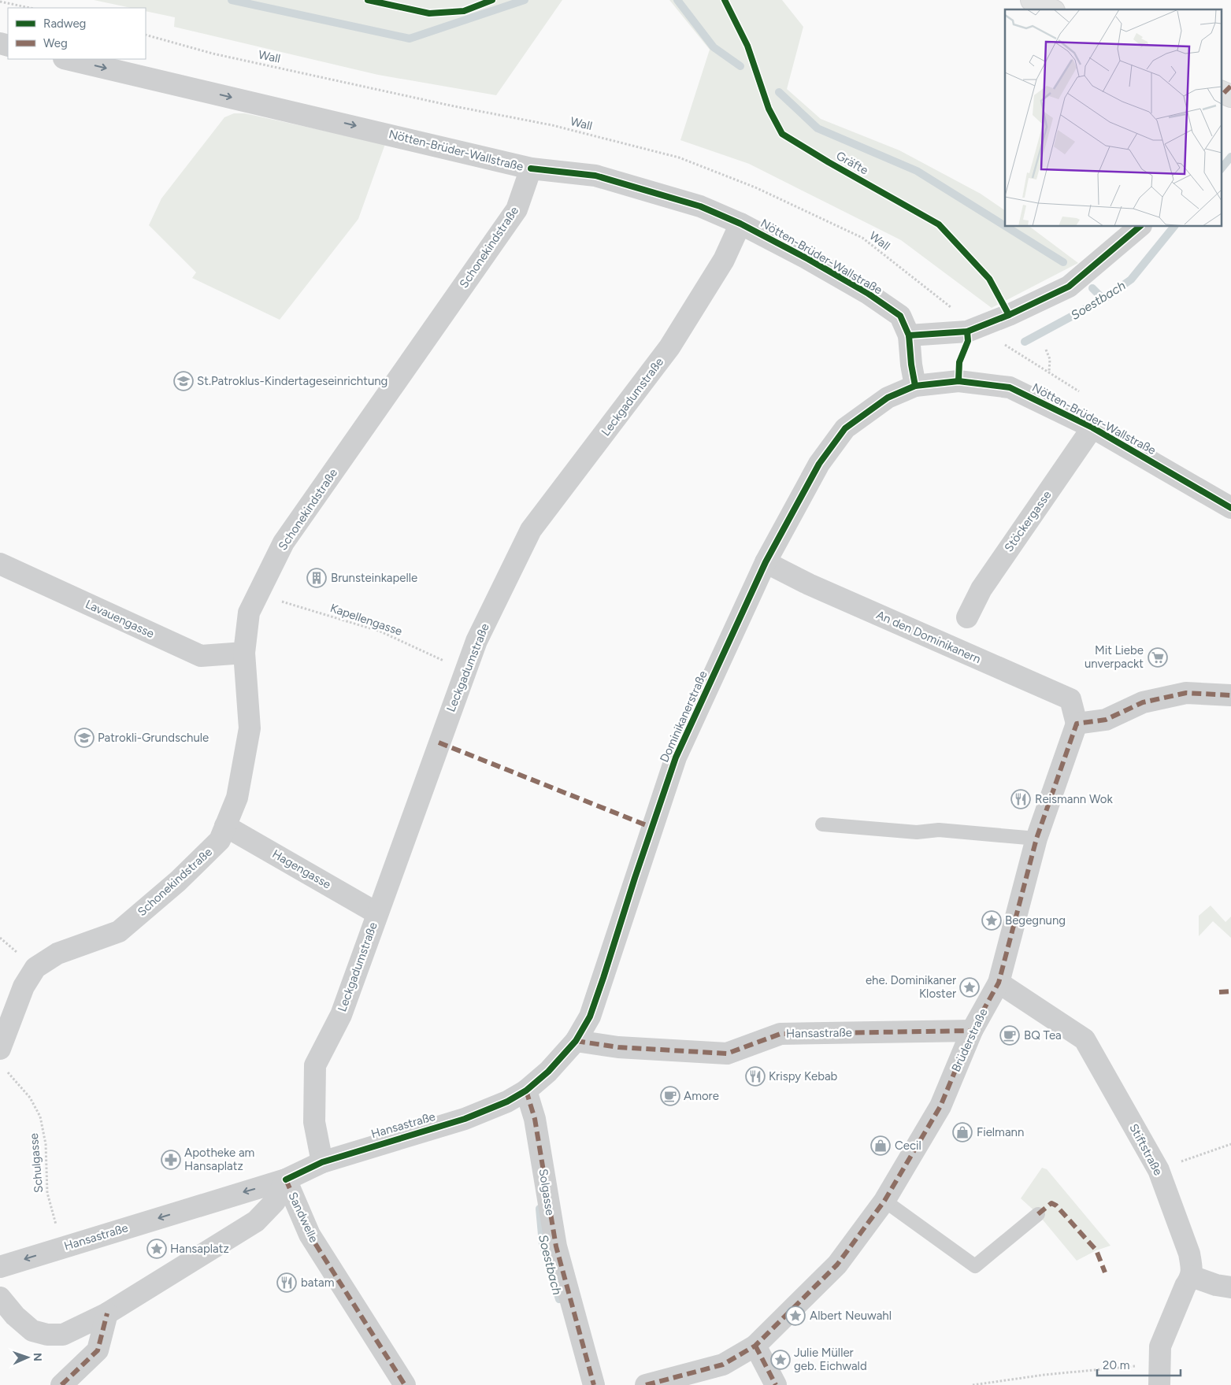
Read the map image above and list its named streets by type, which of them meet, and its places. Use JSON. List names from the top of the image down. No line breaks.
{"streets":{"street":["Nötten-Brüder-Wallstraße","Schonekindstraße","Leckgadumstraße","Stöckergasse","Lavauengasse","An den Dominikanern","Dominikanerstraße","Hagengasse","Hansastraße","Brüderstraße","Stiftstraße","Solgasse","Sandwelle"],"path":["Wall","Kapellengasse","Schulgasse"],"cycle path":["Gräfte"]},"crossings":[["Nötten-Brüder-Wallstraße","Schonekindstraße"],["Nötten-Brüder-Wallstraße","Leckgadumstraße"],["Nötten-Brüder-Wallstraße","Stöckergasse"],["Nötten-Brüder-Wallstraße","Dominikanerstraße"],["Schonekindstraße","Lavauengasse"],["Schonekindstraße","Kapellengasse"],["Schonekindstraße","Hagengasse"],["Leckgadumstraße","Kapellengasse"],["Leckgadumstraße","Hagengasse"],["Leckgadumstraße","Hansastraße"],["An den Dominikanern","Dominikanerstraße"],["An den Dominikanern","Brüderstraße"],["Dominikanerstraße","Hansastraße"],["Dominikanerstraße","Solgasse"],["Hansastraße","Brüderstraße"],["Hansastraße","Schulgasse"],["Hansastraße","Solgasse"],["Hansastraße","Sandwelle"],["Brüderstraße","Stiftstraße"]],"one_way":["Nötten-Brüder-Wallstraße"],"water":["Soestbach"],"places":{"school or university":["St.Patroklus-Kindertageseinrichtung","Patrokli-Grundschule"],"building":["Brunsteinkapelle"],"supermarket":["Mit Liebe unverpackt"],"restaurant":["Reismann Wok","Krispy Kebab","batam"],"place":["Begegnung","ehe. Dominikaner Kloster","Hansaplatz","Albert Neuwahl","Julie Müller geb. Eichwald"],"cafe":["BQ Tea","Amore"],"shop":["Fielmann","Cecil"],"pharmacy":["Apotheke am Hansaplatz"]},"legend":["Radweg","Weg"],"scale_bar":"20 m","north":"right"}
